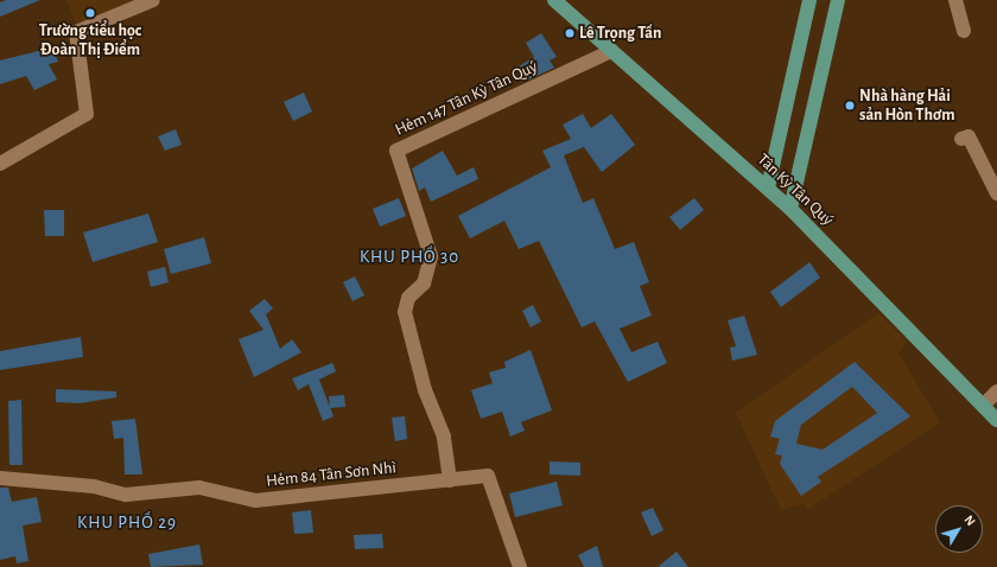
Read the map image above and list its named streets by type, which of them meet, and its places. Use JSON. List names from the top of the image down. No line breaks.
{"streets":{"main road":["Tân Kỳ Tân Quý"],"street":["Hẻm 147 Tân Kỳ Tân Quý","Hẻm 84 Tân Sơn Nhì"]},"crossings":[["Hẻm 147 Tân Kỳ Tân Quý","Tân Kỳ Tân Quý"],["Hẻm 147 Tân Kỳ Tân Quý","Hẻm 84 Tân Sơn Nhì"]],"districts":["KHU PHỐ 30","KHU PHỐ 29"],"places":["Trường tiểu học Đoàn Thị Điểm","Lê Trọng Tấn","Nhà hàng Hải sản Hòn Thơm"],"north":"top right"}
